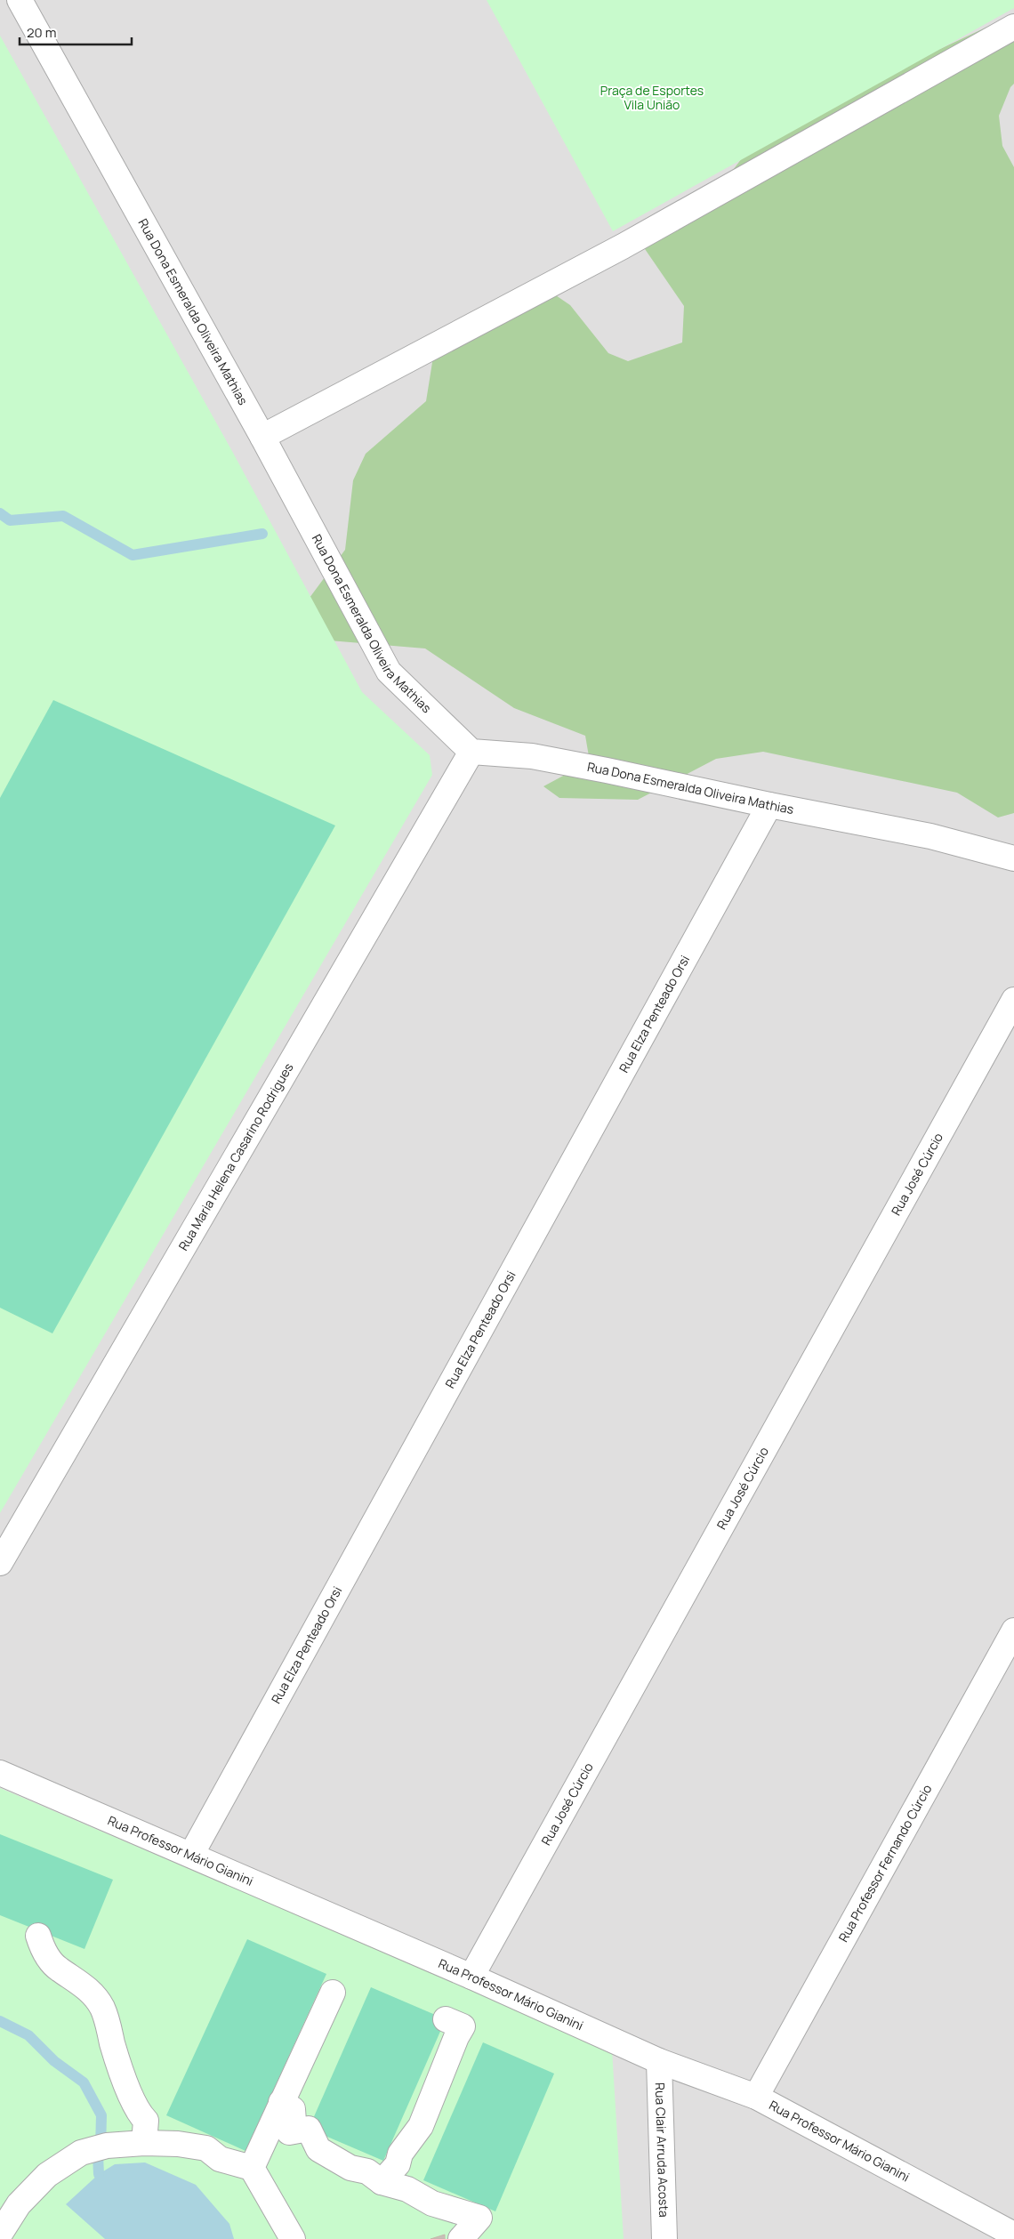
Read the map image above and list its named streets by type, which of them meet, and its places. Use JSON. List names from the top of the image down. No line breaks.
{"streets":{"street":["Rua Dona Esmeralda Oliveira Mathias","Rua Elza Penteado Orsi","Rua Maria Helena Casarino Rodrigues","Rua José Cúrcio","Rua Professor Mário Gianini","Rua Professor Fernando Cúrcio","Rua Clair Arruda Acosta"]},"crossings":[["Rua Dona Esmeralda Oliveira Mathias","Rua Elza Penteado Orsi"],["Rua Dona Esmeralda Oliveira Mathias","Rua Maria Helena Casarino Rodrigues"],["Rua Elza Penteado Orsi","Rua Professor Mário Gianini"],["Rua José Cúrcio","Rua Professor Mário Gianini"],["Rua Professor Mário Gianini","Rua Professor Fernando Cúrcio"],["Rua Professor Mário Gianini","Rua Clair Arruda Acosta"]],"parks":["Praça de Esportes Vila União"],"scale_bar":"20 m"}
